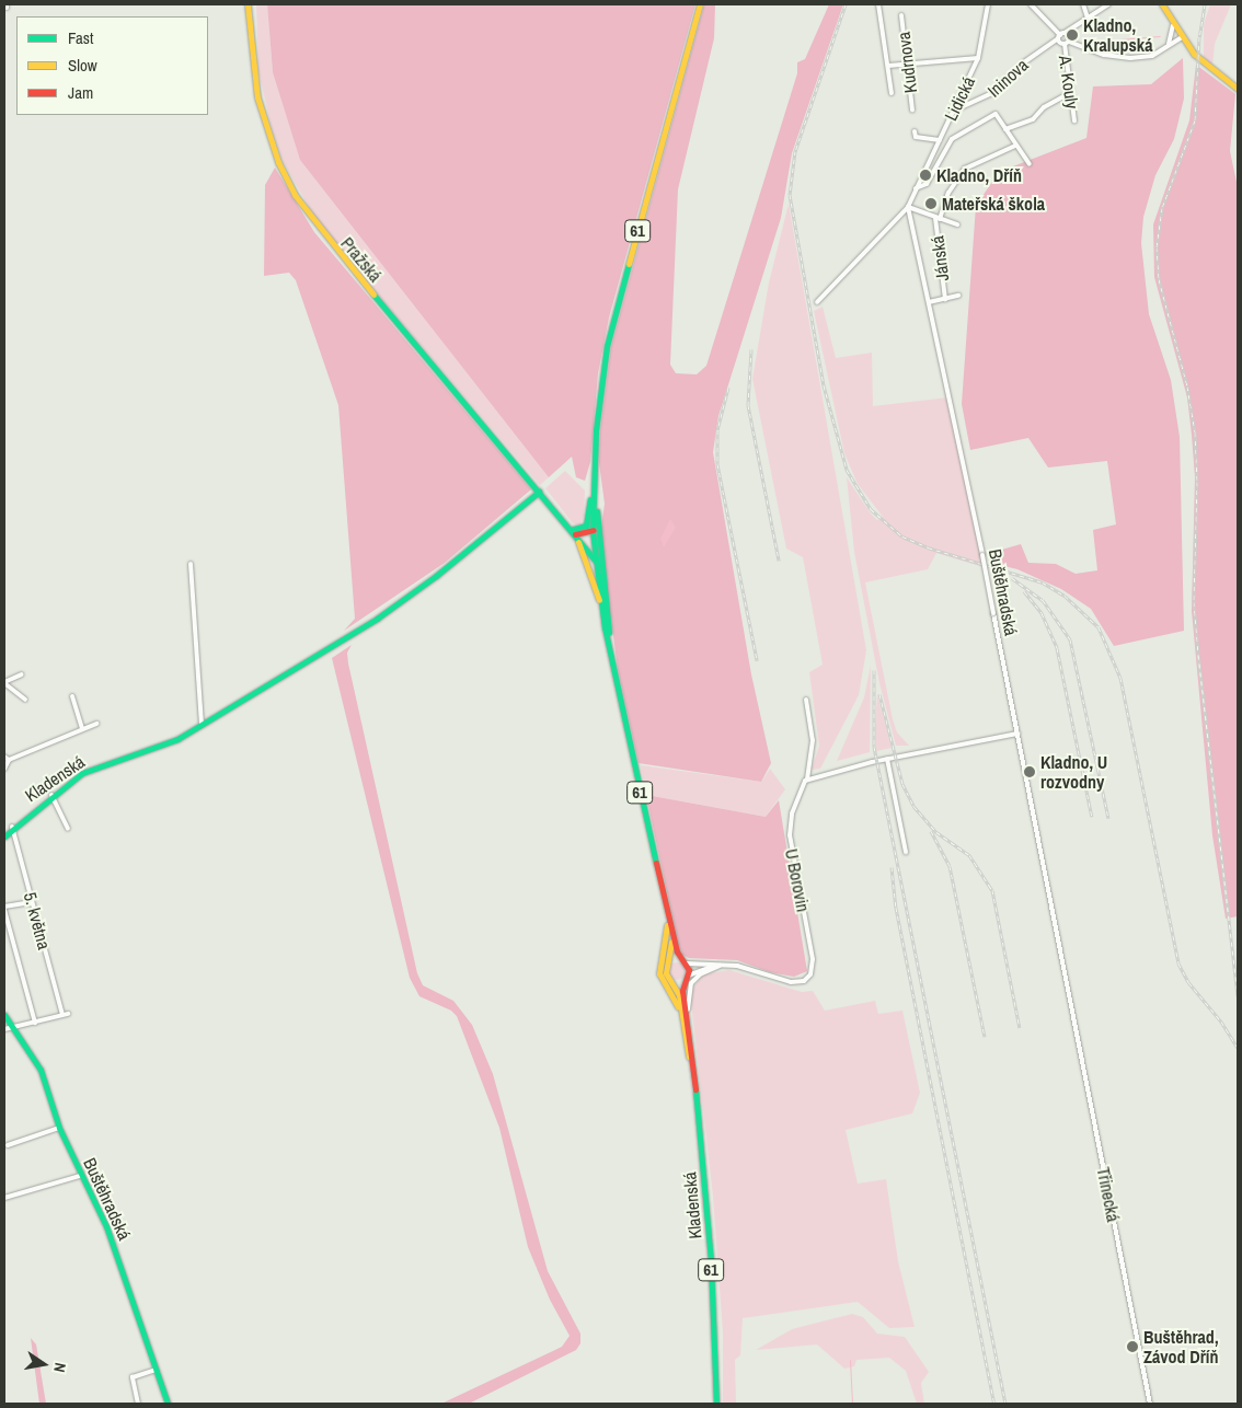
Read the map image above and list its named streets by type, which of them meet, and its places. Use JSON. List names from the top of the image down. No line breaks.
{"streets":{"main road":["61","Pražská","Buštěhradská","Kladenská"],"street":["Kudrnova","Ininova","A. Kouly","Lidická","Jánská","U Borovin","5. května","Třinecká"]},"crossings":[["Ininova","Lidická"],["Lidická","Buštěhradská"],["61","Kladenská"],["Jánská","Buštěhradská"],["Pražská","Kladenská"],["Buštěhradská","Třinecká"],["Kladenská","5. května"]],"places":["Kladno, Kralupská","Kladno, Dříň","Mateřská škola","Kladno, U rozvodny","Buštěhrad, Závod Dříň"],"legend":["Fast","Slow","Jam"],"north":"right"}
